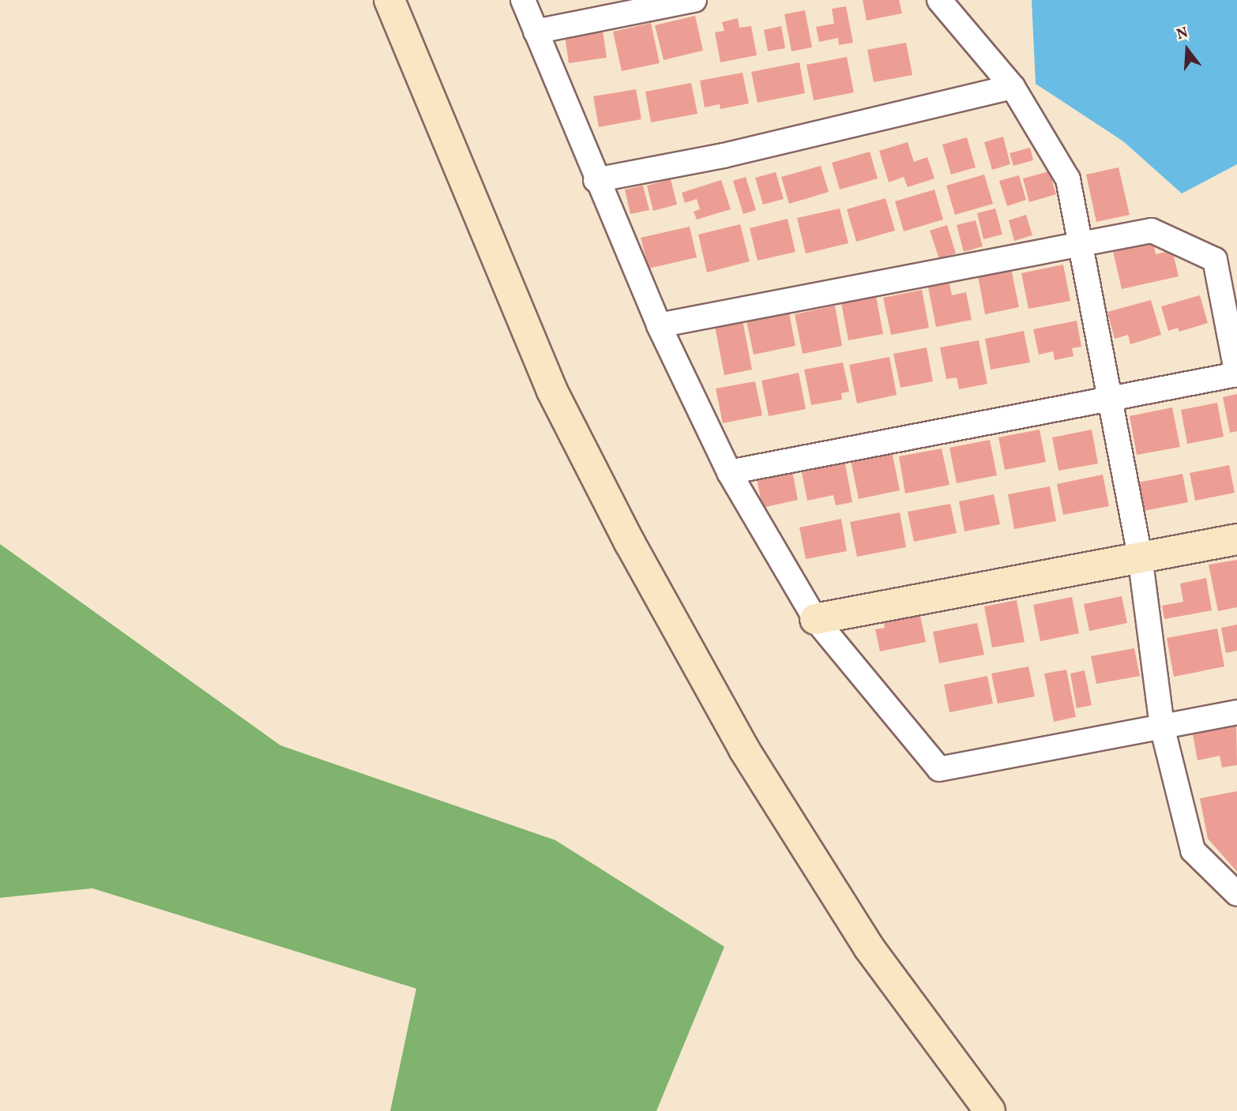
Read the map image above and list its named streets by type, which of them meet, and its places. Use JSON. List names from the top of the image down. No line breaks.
{"north":"top"}
